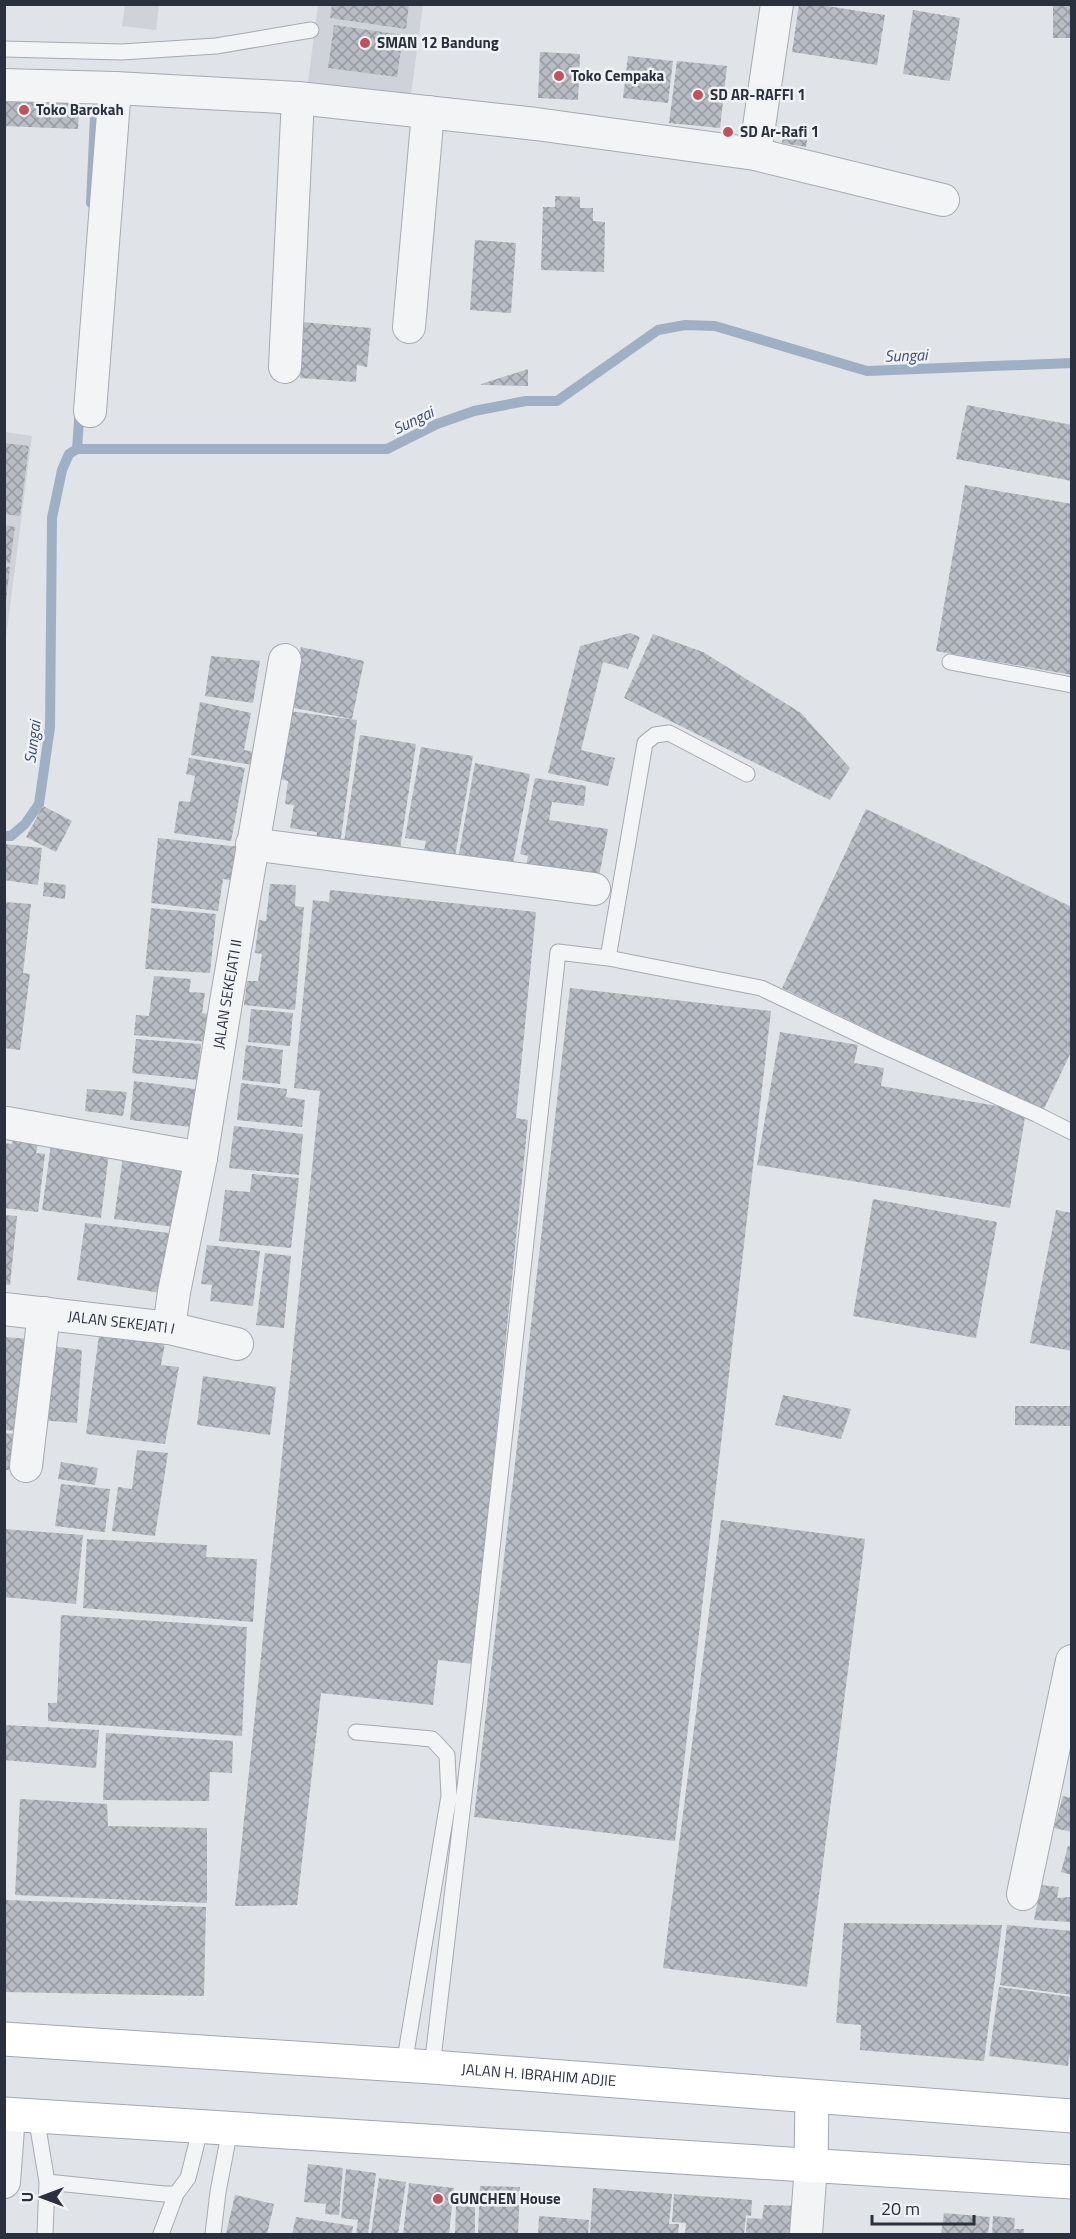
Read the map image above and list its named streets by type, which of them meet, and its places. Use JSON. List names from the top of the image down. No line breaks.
{"streets":{"main road":["JALAN H. IBRAHIM ADJIE"],"street":["JALAN SEKEJATI II","JALAN SEKEJATI I"]},"crossings":[["JALAN SEKEJATI II","JALAN SEKEJATI I"]],"water":["Sungai"],"places":["SMAN 12 Bandung","Toko Cempaka","SD AR-RAFFI 1","Toko Barokah","SD Ar-Rafi 1","GUNCHEN House"],"scale_bar":"20 m","north":"left"}
